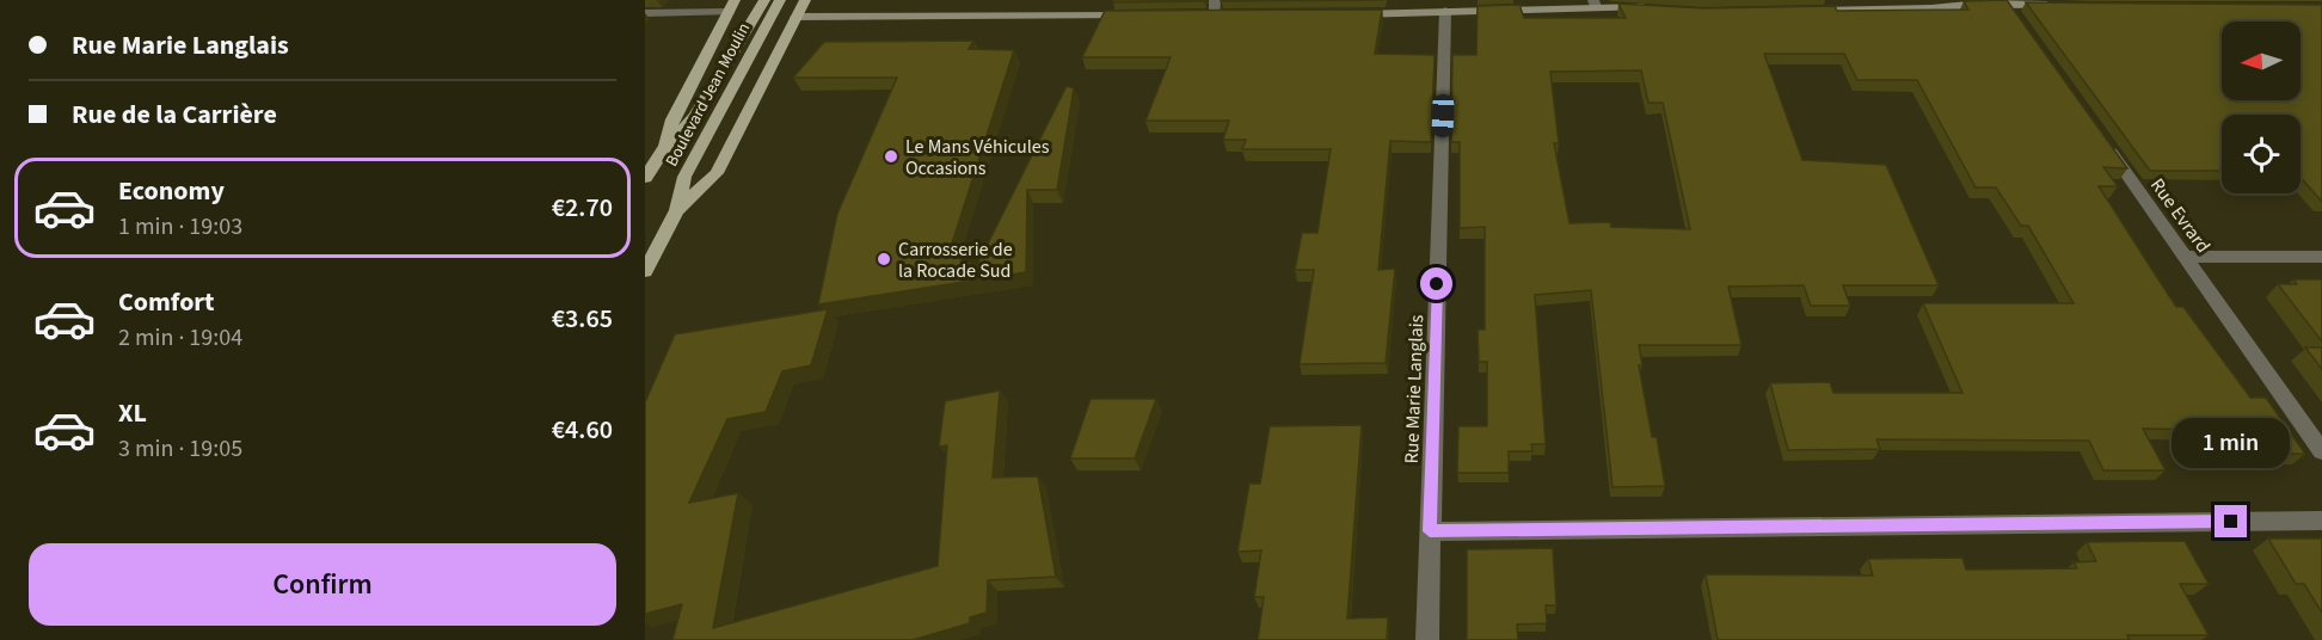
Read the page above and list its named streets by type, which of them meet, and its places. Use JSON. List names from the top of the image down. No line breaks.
{"streets":{"main road":["Boulevard Jean Moulin"],"street":["Rue Evrard","Rue Marie Langlais"]},"places":["Le Mans Véhicules Occasions","Carrosserie de la Rocade Sud"],"north":"left","page":{"banner":["Rue Marie Langlais","Rue de la Carrière"],"list":[{"name":"Economy","note":"1 min · 19:03","value":"€2.70"},{"name":"Comfort","note":"2 min · 19:04","value":"€3.65"},{"name":"XL","note":"3 min · 19:05","value":"€4.60"}],"bubble":"1 min","buttons":"Confirm"}}
